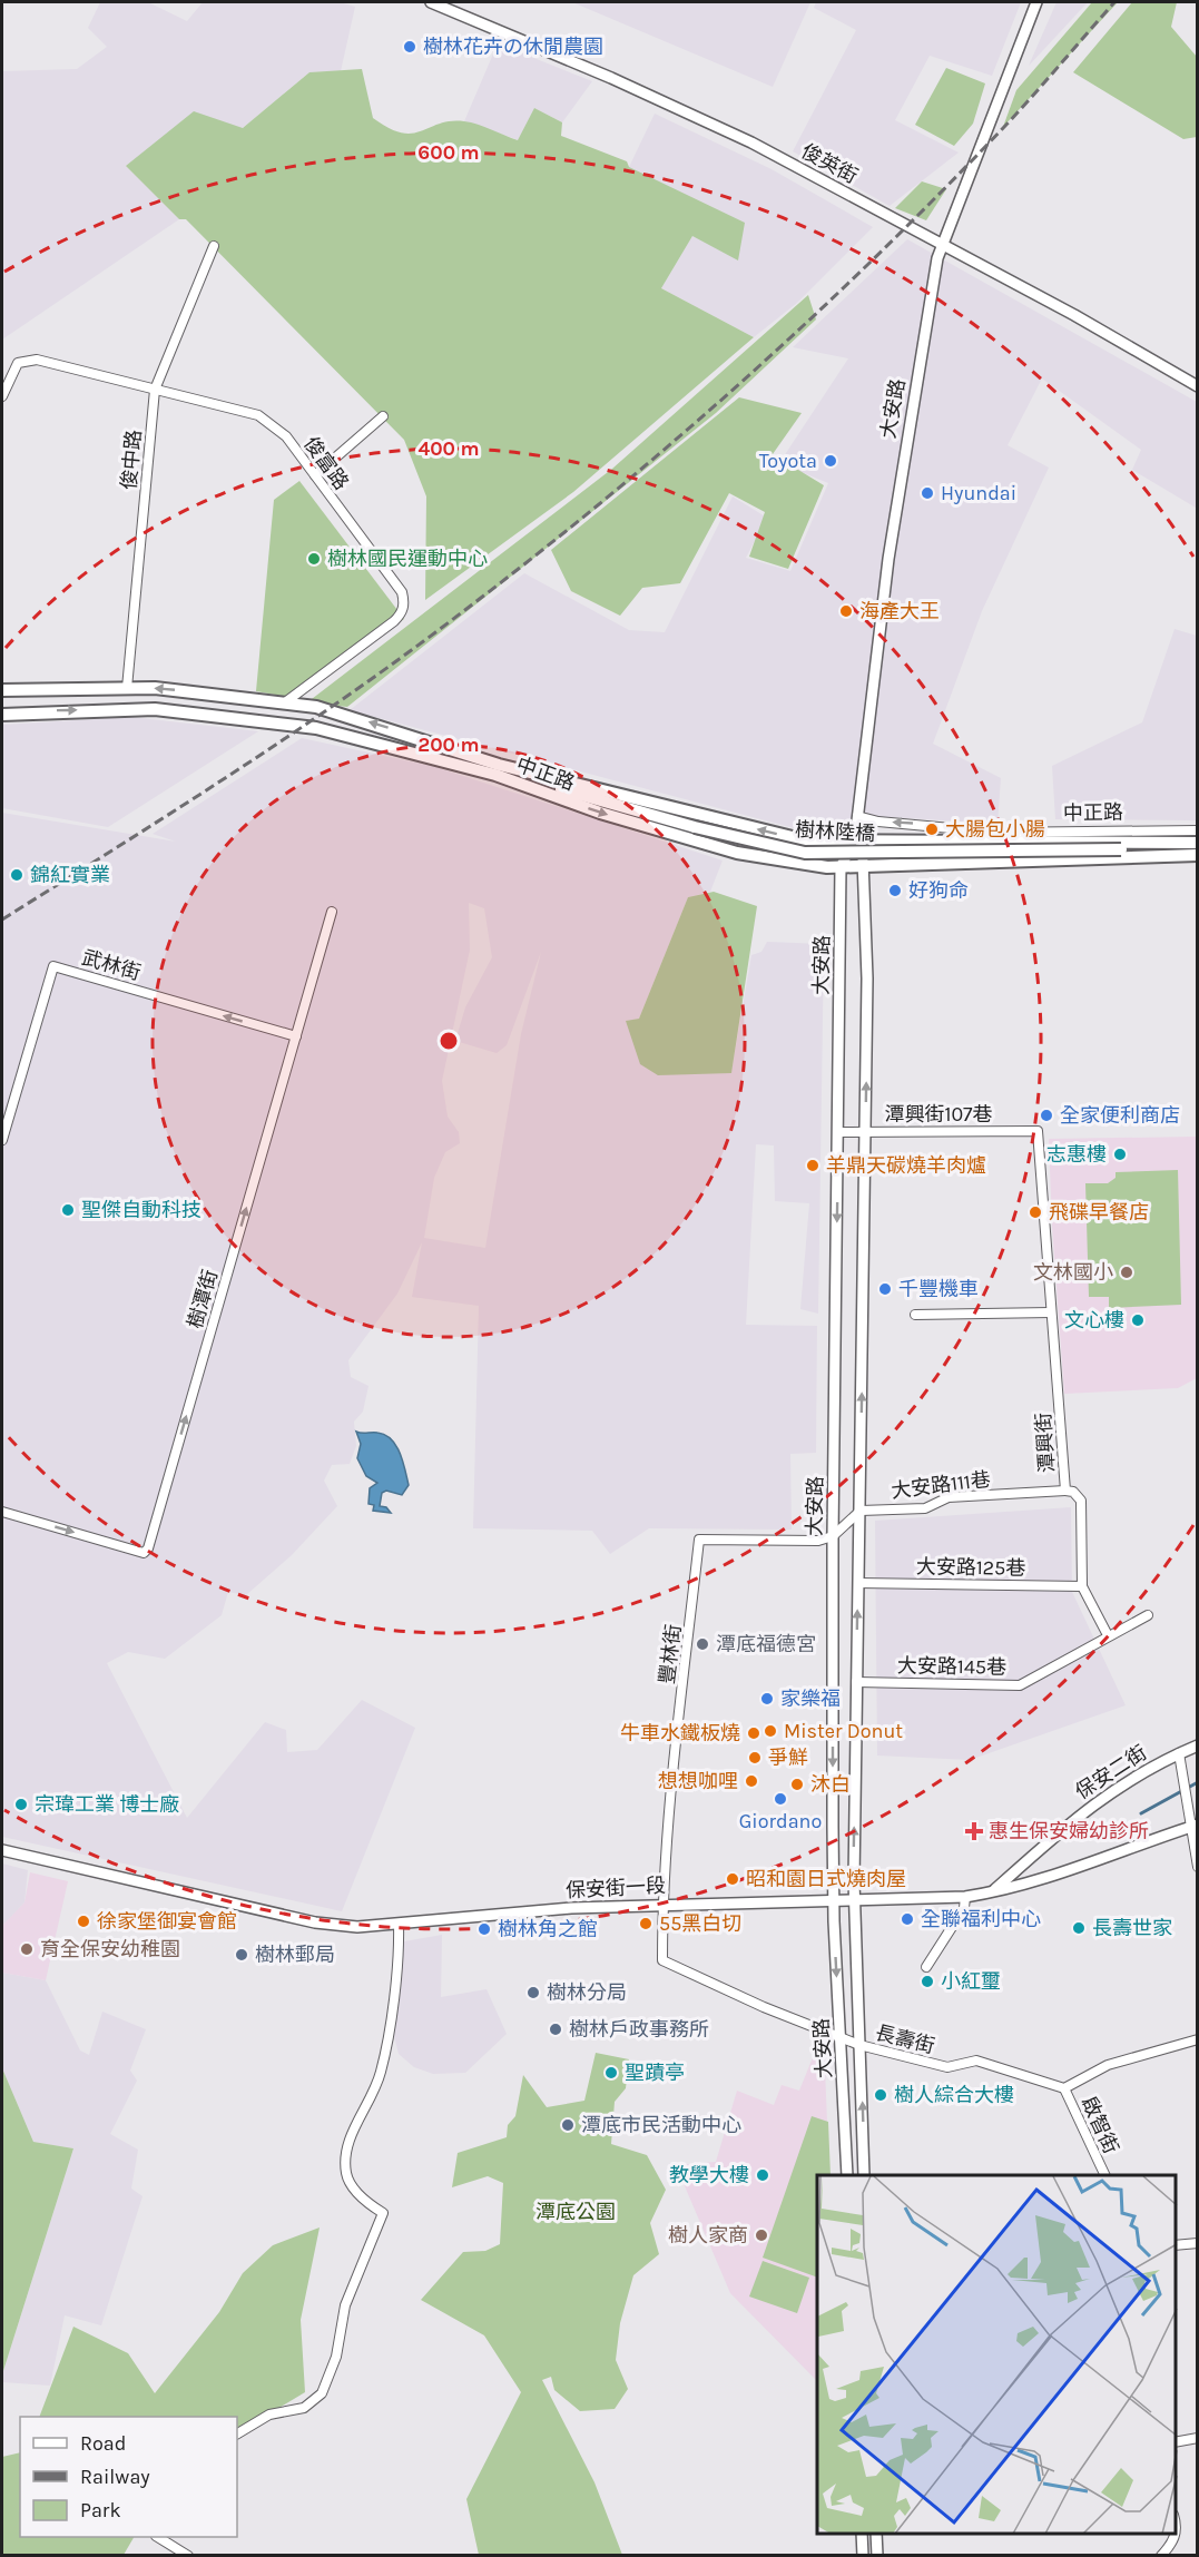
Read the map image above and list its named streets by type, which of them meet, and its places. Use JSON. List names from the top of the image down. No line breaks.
{"streets":{"main road":["中正路","樹林陸橋"],"street":["俊英街","大安路","俊中路","俊富路","武林街","潭興街107巷","樹潭街","潭興街","大安路111巷","大安路125巷","豐林街","大安路145巷","保安二街","保安街一段","長壽街","啟智街"]},"crossings":[["俊英街","大安路"],["大安路","中正路"],["大安路","潭興街107巷"],["大安路","大安路111巷"],["大安路","大安路125巷"],["大安路","豐林街"],["大安路","大安路145巷"],["大安路","保安街一段"],["大安路","長壽街"],["俊中路","俊富路"],["俊中路","中正路"],["俊富路","中正路"],["中正路","樹林陸橋"],["武林街","樹潭街"],["潭興街107巷","潭興街"],["潭興街","大安路111巷"],["潭興街","大安路125巷"],["潭興街","大安路145巷"],["豐林街","保安街一段"],["豐林街","長壽街"],["保安二街","保安街一段"],["保安街一段","長壽街"],["長壽街","啟智街"]],"one_way":["樹潭街"],"parks":["潭底公園"],"places":{"other":["樹林花卉の休閒農園","Toyota","Hyundai","樹林國民運動中心","海產大王","大腸包小腸","錦紅實業","好狗命","全家便利商店","志惠樓","羊鼎天碳燒羊肉爐","聖傑自動科技","飛碟早餐店","文林國小","千豐機車","文心樓","潭底福德宮","家樂福","Mister Donut","牛車水鐵板燒","爭鮮","想想咖哩","沐白","Giordano","宗瑋工業 博士廠","昭和園日式燒肉屋","全聯福利中心","徐家堡御宴會館","55黑白切","長壽世家","樹林角之館","育全保安幼稚園","樹林郵局","小紅璽","樹林分局","樹林戶政事務所","聖蹟亭","樹人綜合大樓","潭底市民活動中心","教學大樓","樹人家商"],"health":["惠生保安婦幼診所"]},"legend":["Road","Railway","Park"],"rings":["600 m","400 m","200 m"]}
